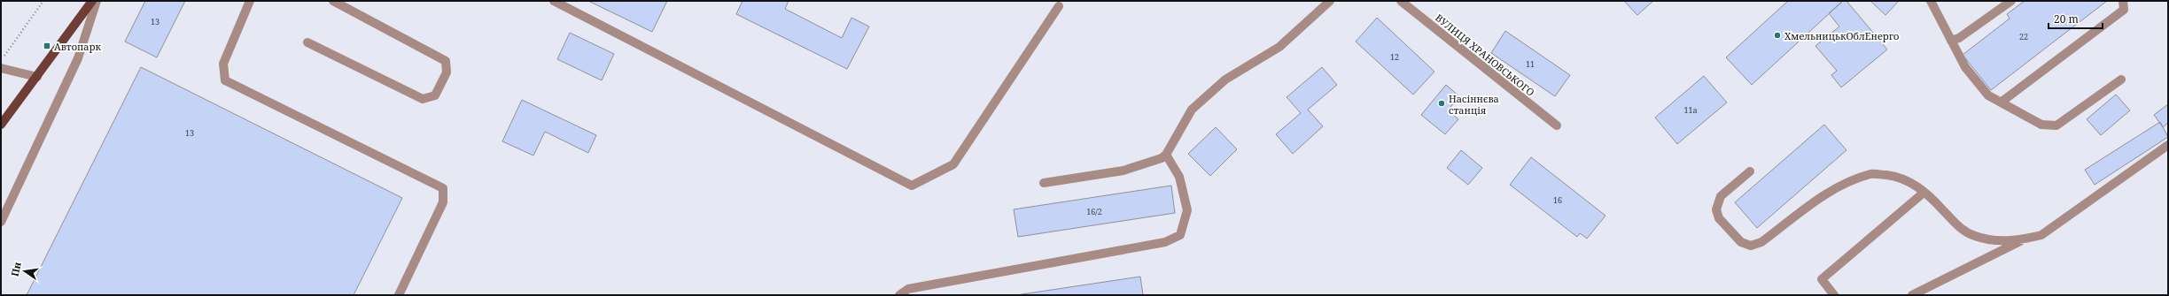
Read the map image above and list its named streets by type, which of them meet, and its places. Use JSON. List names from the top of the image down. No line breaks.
{"streets":{"street":["ВУЛИЦЯ ХРАНОВСЬКОГО"]},"places":{"other":["ХмельницькОблЕнерго","Насіннєва станція"],"transit":["Автопарк"]},"house_numbers":["13","22","12","11","11а","13","16","16/2"],"scale_bar":"20 m","north":"left"}
